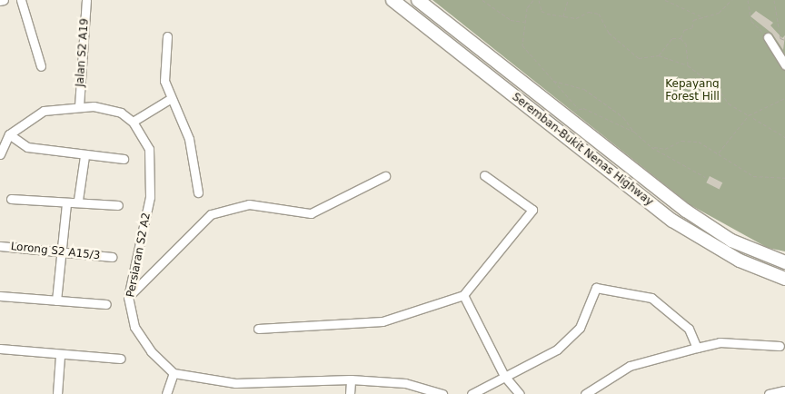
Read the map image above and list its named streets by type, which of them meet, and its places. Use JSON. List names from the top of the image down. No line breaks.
{"streets":{"highway":["Seremban-Bukit Nenas Highway"],"street":["Jalan S2 A19","Lorong S2 A15/3","Persiaran S2 A2"]},"parks":["Kepayang Forest Hill"]}
